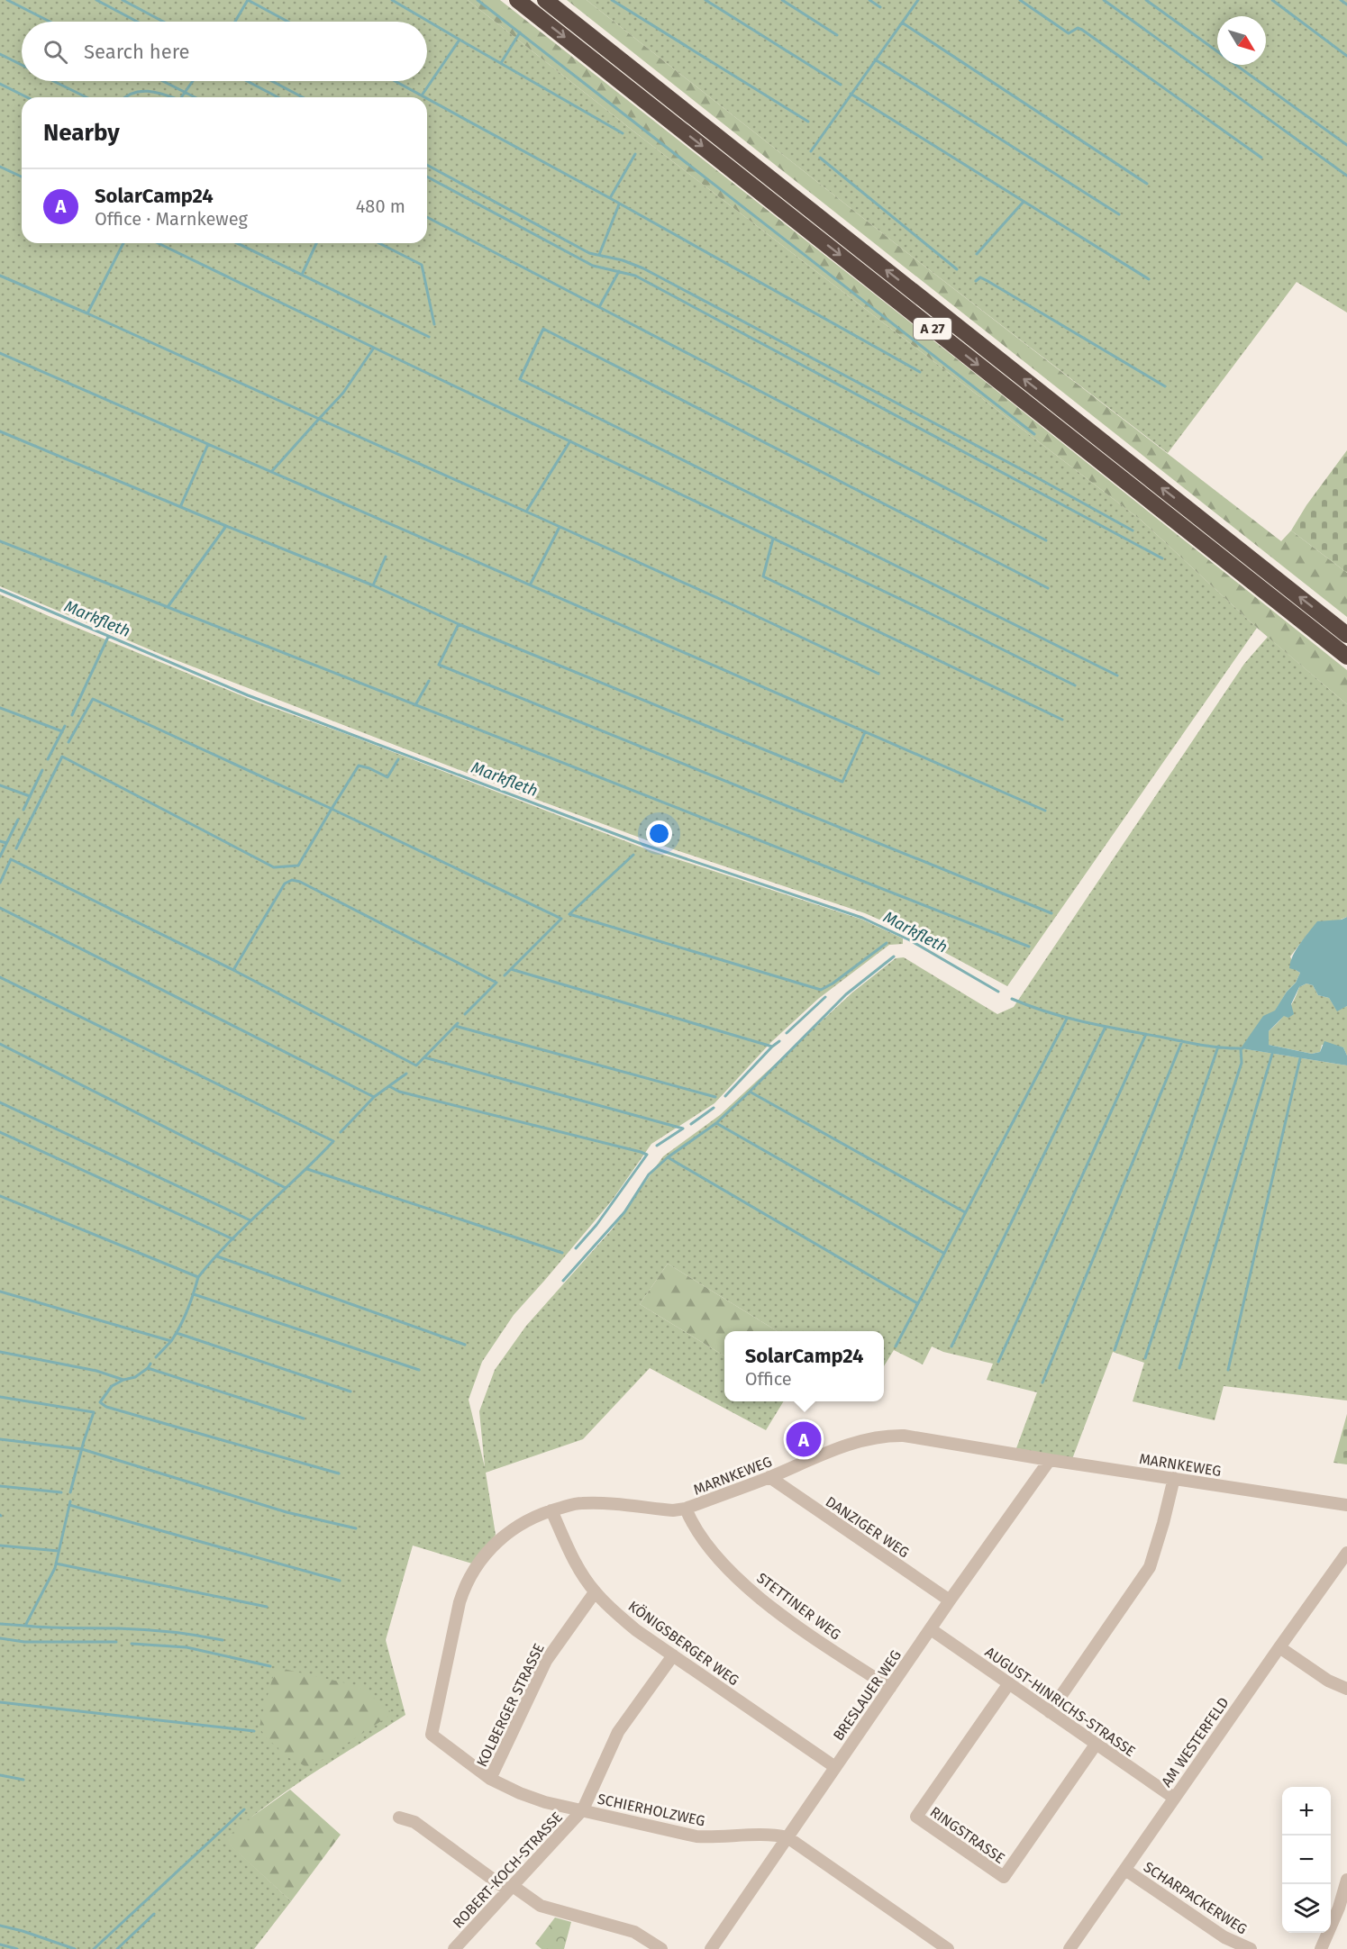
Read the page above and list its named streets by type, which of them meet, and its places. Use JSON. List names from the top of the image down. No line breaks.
{"streets":{"highway":["A 27"],"street":["MARNKEWEG","DANZIGER WEG","STETTINER WEG","KÖNIGSBERGER WEG","BRESLAUER WEG","AUGUST-HINRICHS-STRASSE","KOLBERGER STRASSE","AM WESTERFELD","SCHIERHOLZWEG","RINGSTRASSE","ROBERT-KOCH-STRASSE","SCHARPACKERWEG"]},"crossings":[["MARNKEWEG","DANZIGER WEG"],["MARNKEWEG","STETTINER WEG"],["MARNKEWEG","KÖNIGSBERGER WEG"],["MARNKEWEG","BRESLAUER WEG"],["MARNKEWEG","SCHIERHOLZWEG"],["DANZIGER WEG","BRESLAUER WEG"],["STETTINER WEG","BRESLAUER WEG"],["KÖNIGSBERGER WEG","BRESLAUER WEG"],["KÖNIGSBERGER WEG","KOLBERGER STRASSE"],["KÖNIGSBERGER WEG","ROBERT-KOCH-STRASSE"],["BRESLAUER WEG","AUGUST-HINRICHS-STRASSE"],["BRESLAUER WEG","SCHIERHOLZWEG"],["AUGUST-HINRICHS-STRASSE","AM WESTERFELD"],["AUGUST-HINRICHS-STRASSE","RINGSTRASSE"],["KOLBERGER STRASSE","SCHIERHOLZWEG"],["AM WESTERFELD","SCHARPACKERWEG"],["SCHIERHOLZWEG","ROBERT-KOCH-STRASSE"]],"water":["Markfleth"],"north":"bottom right","page":{"search":"Search here","heading":"Nearby","list":[{"mark":"A","name":"SolarCamp24","note":"Office · Marnkeweg","value":"480 m"}],"popup":["SolarCamp24","Office"],"pins":"A","map_buttons":["+","−"]}}
